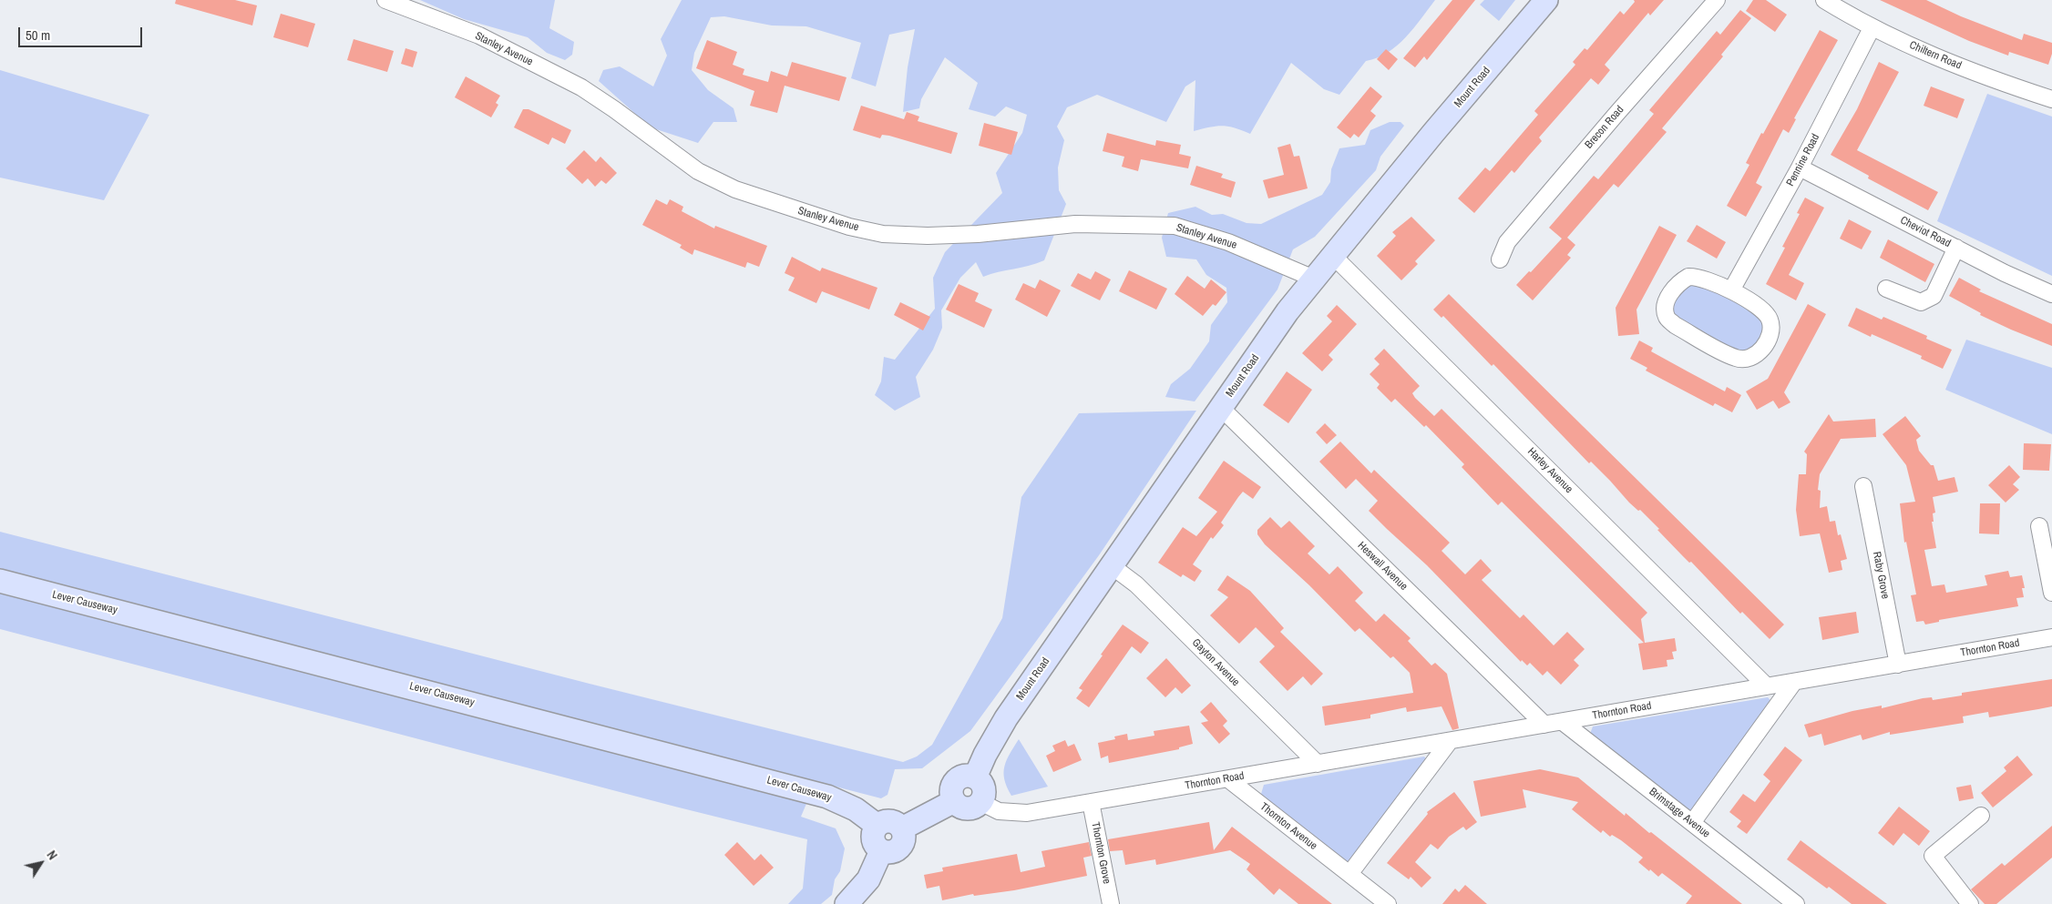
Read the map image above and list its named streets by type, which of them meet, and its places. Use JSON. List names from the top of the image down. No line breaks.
{"streets":{"main road":["Mount Road","Lever Causeway"],"street":["Stanley Avenue","Chiltern Road","Brecon Road","Pennine Road","Cheviot Road","Harley Avenue","Heswall Avenue","Raby Grove","Thornton Road","Gayton Avenue","Brimstage Avenue","Thornton Avenue","Thornton Grove"]},"crossings":[["Stanley Avenue","Mount Road"],["Chiltern Road","Pennine Road"],["Mount Road","Harley Avenue"],["Mount Road","Heswall Avenue"],["Mount Road","Thornton Road"],["Mount Road","Gayton Avenue"],["Pennine Road","Cheviot Road"],["Harley Avenue","Thornton Road"],["Heswall Avenue","Thornton Road"],["Raby Grove","Thornton Road"],["Thornton Road","Gayton Avenue"],["Thornton Road","Brimstage Avenue"],["Thornton Road","Thornton Avenue"],["Thornton Road","Thornton Grove"]],"scale_bar":"50 m","north":"top right"}
